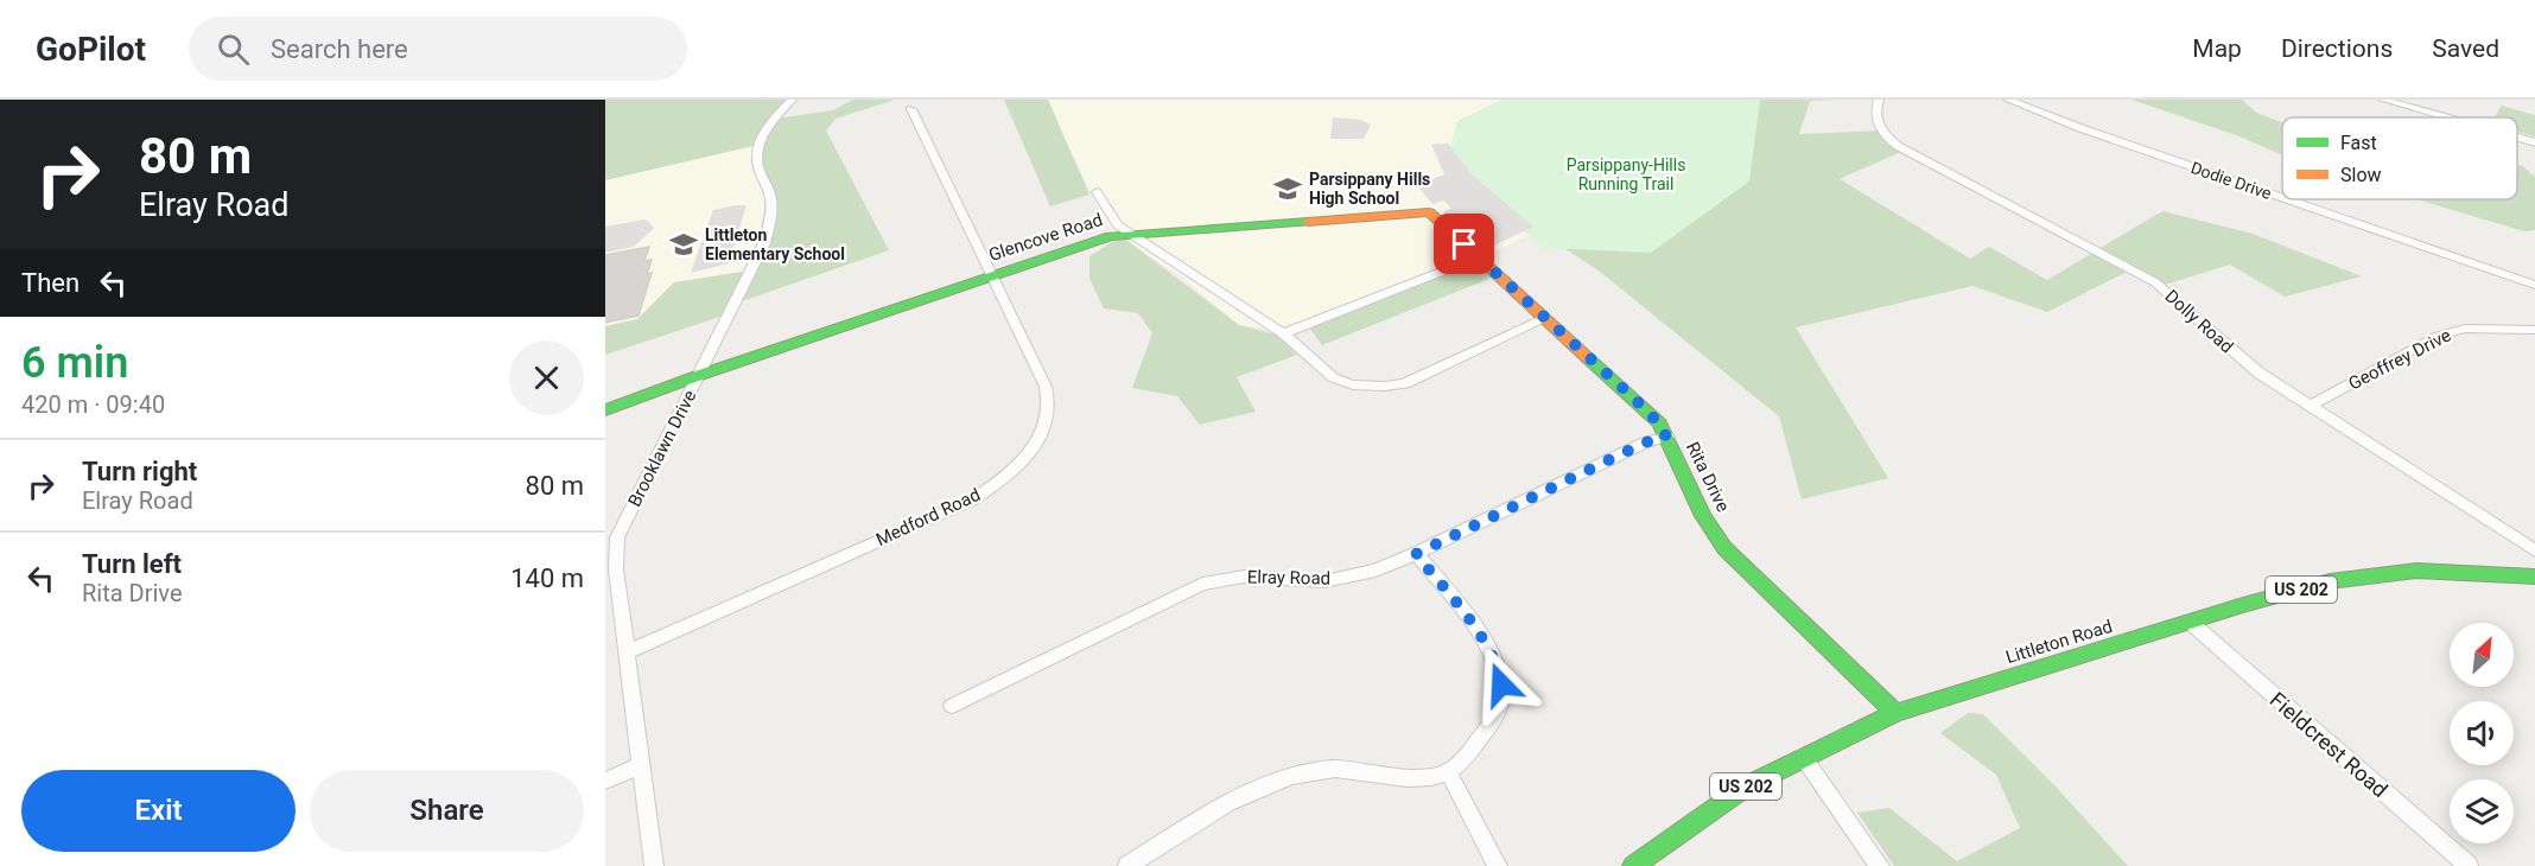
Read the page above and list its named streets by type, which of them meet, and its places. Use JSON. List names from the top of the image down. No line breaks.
{"streets":{"street":["Dodie Drive","Glencove Road","Dolly Road","Geoffrey Drive","Brooklawn Drive","Rita Drive","Medford Road","Elray Road","US 202","Littleton Road","Fieldcrest Road"]},"crossings":[["Glencove Road","Brooklawn Drive"],["Glencove Road","Rita Drive"],["Glencove Road","Medford Road"],["Dolly Road","Geoffrey Drive"],["Brooklawn Drive","Medford Road"],["Rita Drive","Elray Road"],["Rita Drive","Littleton Road"],["Littleton Road","Fieldcrest Road"]],"parks":["Parsippany-Hills Running Trail"],"places":{"school or university":["Parsippany Hills High School","Littleton Elementary School"]},"legend":["Fast","Slow"],"north":"top right","page":{"header":"GoPilot","search":"Search here","nav":["Map","Directions","Saved"],"turn":["80 m","Elray Road"],"then":"Then","heading":["6 min","420 m · 09:40"],"list":[{"name":"Turn right","note":"Elray Road","value":"80 m"},{"name":"Turn left","note":"Rita Drive","value":"140 m"}],"buttons":["Exit","Share"]}}
